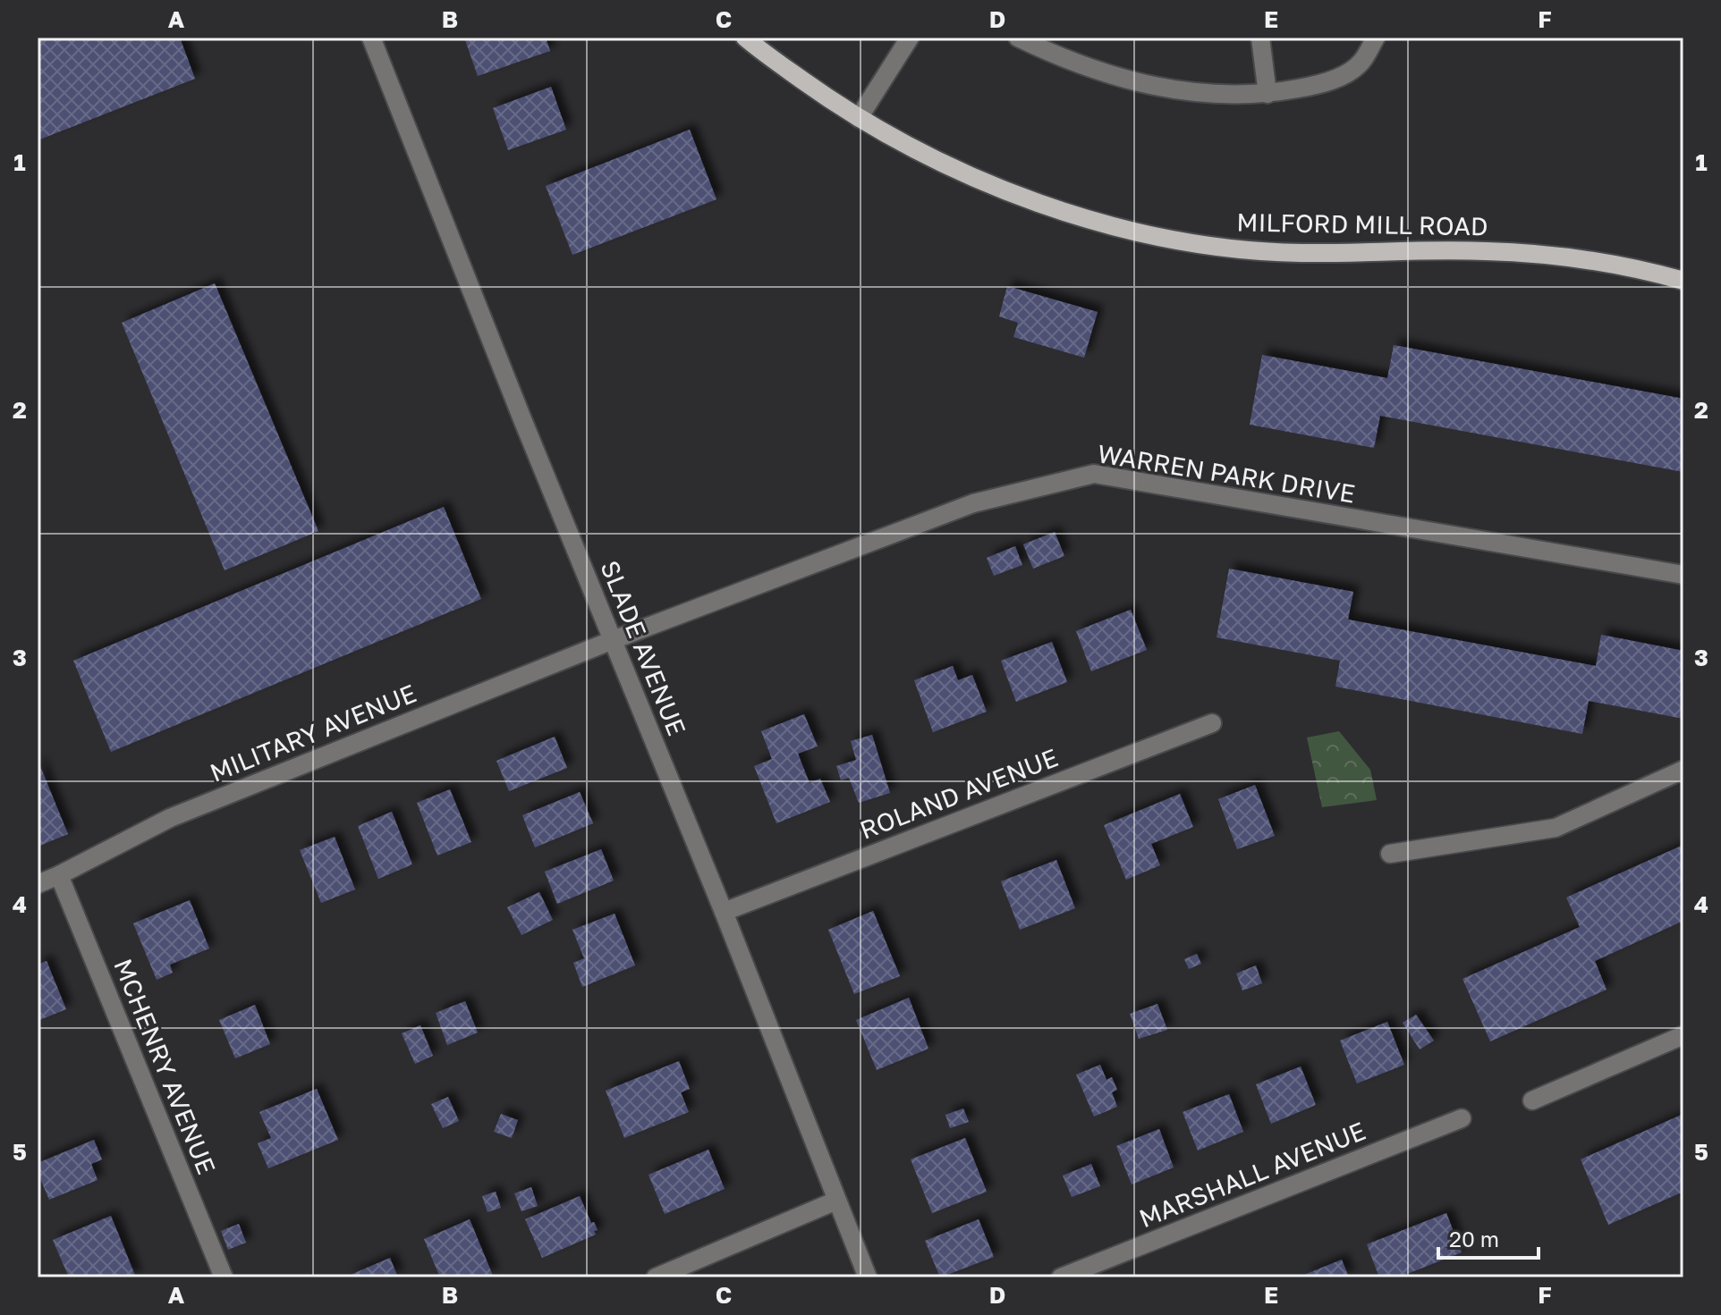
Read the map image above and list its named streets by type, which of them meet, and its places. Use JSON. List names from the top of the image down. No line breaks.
{"streets":{"main road":["MILFORD MILL ROAD"],"street":["WARREN PARK DRIVE","SLADE AVENUE","MILITARY AVENUE","ROLAND AVENUE","MCHENRY AVENUE","MARSHALL AVENUE"]},"crossings":[["WARREN PARK DRIVE","SLADE AVENUE"],["WARREN PARK DRIVE","MILITARY AVENUE"],["SLADE AVENUE","MILITARY AVENUE"],["SLADE AVENUE","ROLAND AVENUE"],["MILITARY AVENUE","MCHENRY AVENUE"]],"scale_bar":"20 m","grid":{"columns":["A","B","C","D","E","F"],"rows":["1","2","3","4","5"]}}
